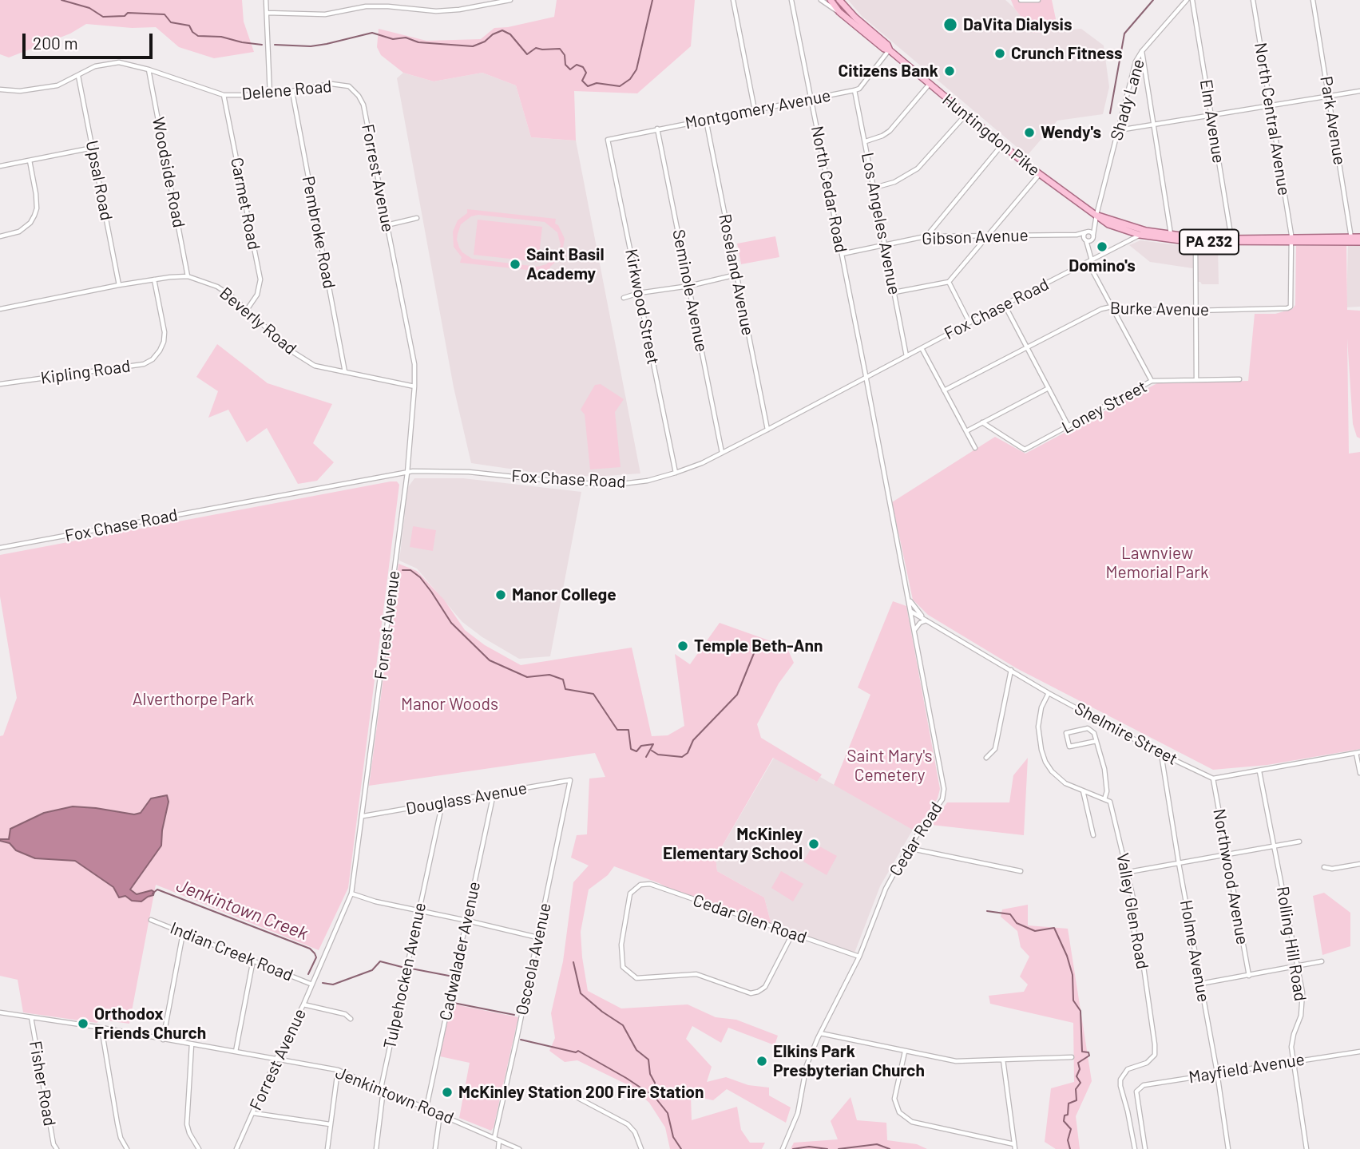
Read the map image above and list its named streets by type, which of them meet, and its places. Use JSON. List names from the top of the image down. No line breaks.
{"streets":{"main road":["Huntingdon Pike","PA 232"],"street":["Delene Road","Shady Lane","Montgomery Avenue","North Central Avenue","Park Avenue","Elm Avenue","Woodside Road","Forrest Avenue","Upsal Road","North Cedar Road","Carmet Road","Los Angeles Avenue","Pembroke Road","Gibson Avenue","Roseland Avenue","Seminole Avenue","Kirkwood Street","Fox Chase Road","Burke Avenue","Beverly Road","Kipling Road","Loney Street","Shelmire Street","Douglass Avenue","Cedar Road","Northwood Avenue","Valley Glen Road","Cedar Glen Road","Rolling Hill Road","Cadwalader Avenue","Holme Avenue","Indian Creek Road","Osceola Avenue","Tulpehocken Avenue","Mayfield Avenue","Fisher Road","Jenkintown Road"]},"crossings":[["Delene Road","Woodside Road"],["Delene Road","Forrest Avenue"],["Delene Road","Upsal Road"],["Delene Road","Carmet Road"],["Delene Road","Pembroke Road"],["Shady Lane","Huntingdon Pike"],["Montgomery Avenue","Huntingdon Pike"],["Montgomery Avenue","North Cedar Road"],["Montgomery Avenue","Los Angeles Avenue"],["Montgomery Avenue","Roseland Avenue"],["Montgomery Avenue","Seminole Avenue"],["Montgomery Avenue","Kirkwood Street"],["North Central Avenue","Huntingdon Pike"],["North Central Avenue","Burke Avenue"],["Park Avenue","Huntingdon Pike"],["Elm Avenue","Huntingdon Pike"],["Huntingdon Pike","Fox Chase Road"],["Woodside Road","Beverly Road"],["Forrest Avenue","Fox Chase Road"],["Forrest Avenue","Beverly Road"],["Forrest Avenue","Douglass Avenue"],["Forrest Avenue","Indian Creek Road"],["Forrest Avenue","Jenkintown Road"],["Upsal Road","Beverly Road"],["North Cedar Road","Gibson Avenue"],["North Cedar Road","Fox Chase Road"],["North Cedar Road","Cedar Road"],["Carmet Road","Beverly Road"],["Los Angeles Avenue","Gibson Avenue"],["Los Angeles Avenue","Fox Chase Road"],["Pembroke Road","Beverly Road"],["Roseland Avenue","Fox Chase Road"],["Seminole Avenue","Fox Chase Road"],["Kirkwood Street","Fox Chase Road"],["Beverly Road","Kipling Road"],["Shelmire Street","Cedar Road"],["Shelmire Street","Northwood Avenue"],["Shelmire Street","Holme Avenue"],["Douglass Avenue","Cadwalader Avenue"],["Douglass Avenue","Osceola Avenue"],["Douglass Avenue","Tulpehocken Avenue"],["Cedar Road","Cedar Glen Road"],["Rolling Hill Road","Mayfield Avenue"],["Cadwalader Avenue","Jenkintown Road"],["Holme Avenue","Mayfield Avenue"],["Osceola Avenue","Jenkintown Road"],["Tulpehocken Avenue","Jenkintown Road"],["Fisher Road","Jenkintown Road"]],"water":["Jenkintown Creek"],"parks":["Lawnview Memorial Park","Alverthorpe Park","Manor Woods","Saint Mary's Cemetery"],"places":["DaVita Dialysis","Crunch Fitness","Citizens Bank","Wendy's","Domino's","Saint Basil Academy","Manor College","Temple Beth-Ann","McKinley Elementary School","Orthodox Friends Church","Elkins Park Presbyterian Church","McKinley Station 200 Fire Station"],"scale_bar":"200 m"}
